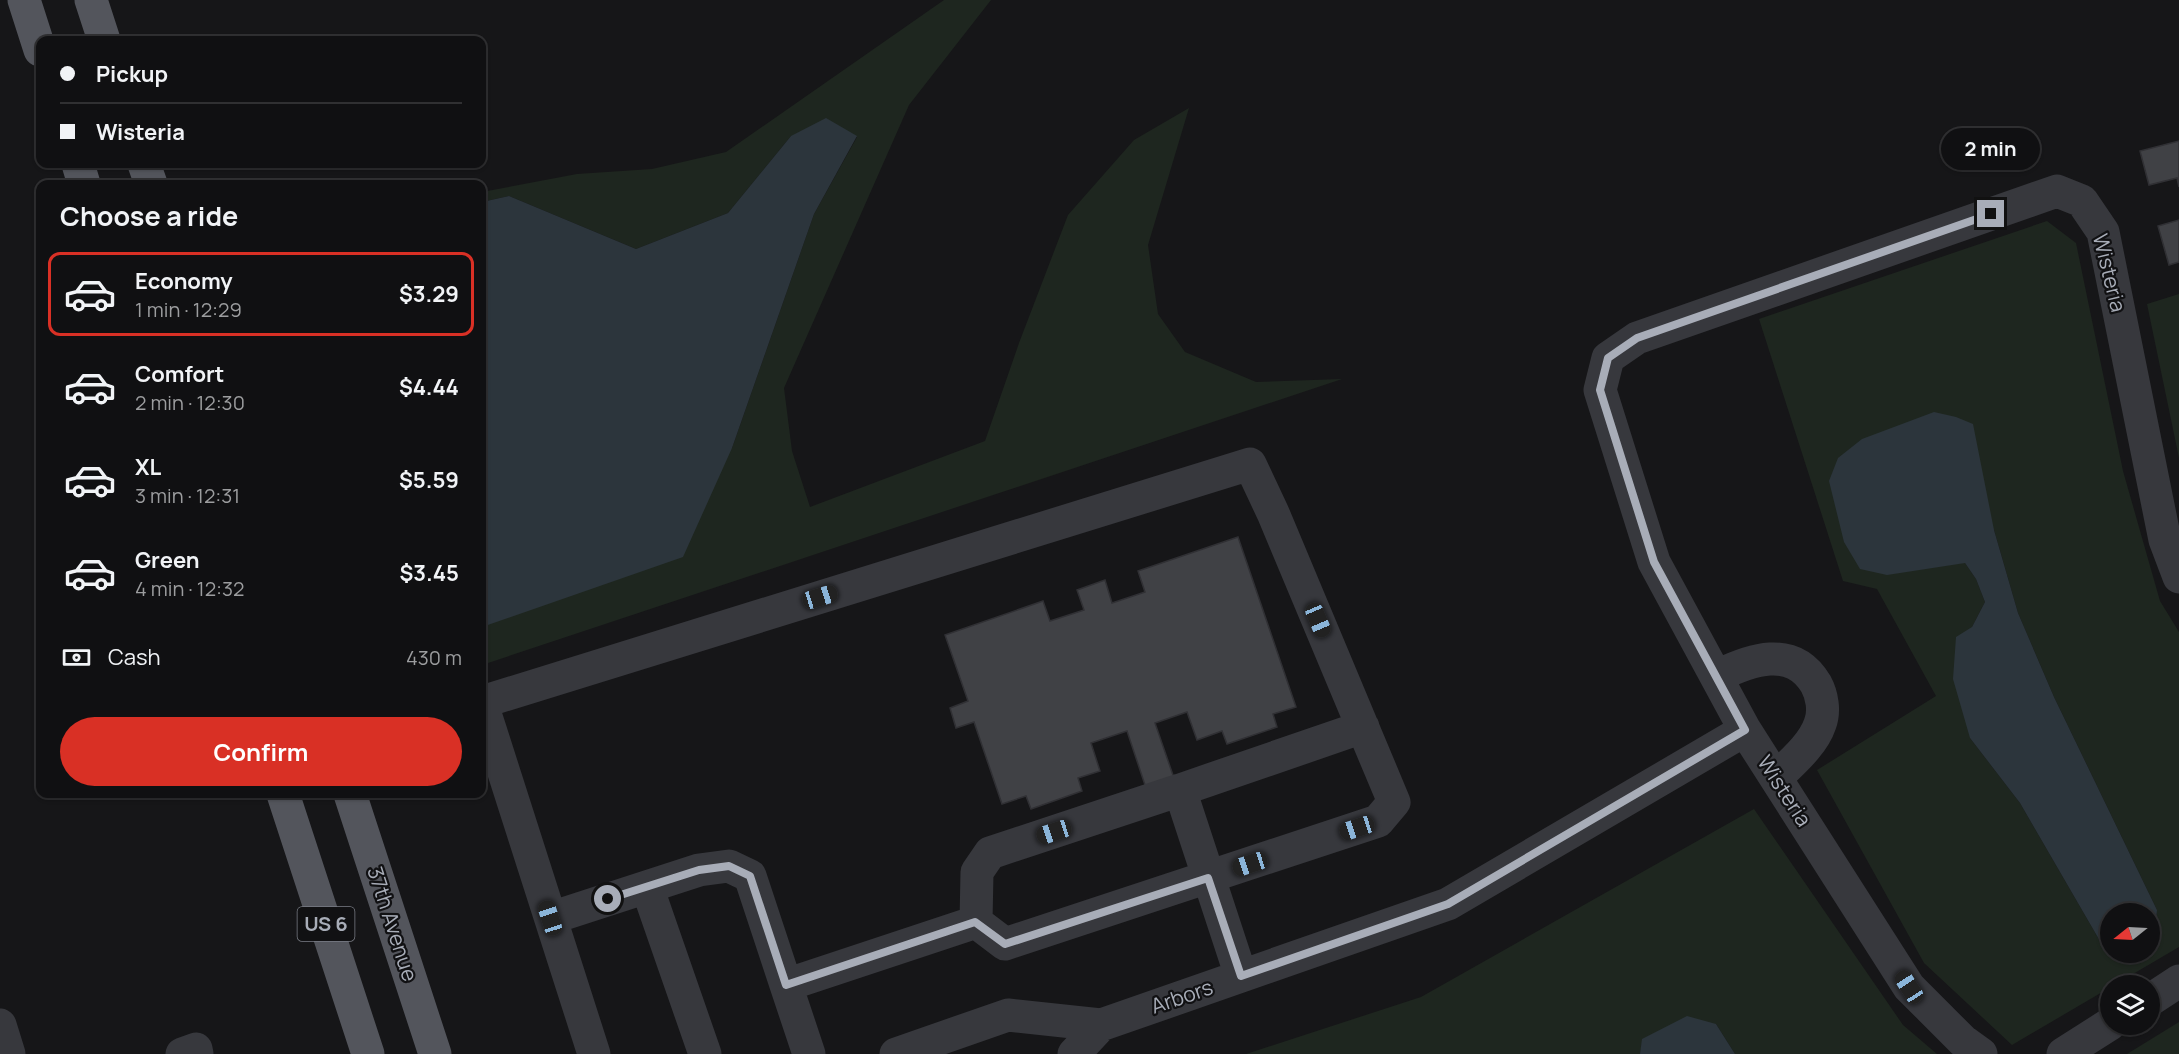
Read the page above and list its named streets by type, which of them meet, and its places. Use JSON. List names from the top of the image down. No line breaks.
{"streets":{"main road":["US 6","37th Avenue"],"street":["Wisteria","Arbors"]},"crossings":[["Wisteria","Arbors"]],"north":"left","page":{"banner":["Pickup","Wisteria"],"bubble":"2 min","heading":"Choose a ride","list":[{"name":"Economy","note":"1 min · 12:29","value":"$3.29"},{"name":"Comfort","note":"2 min · 12:30","value":"$4.44"},{"name":"XL","note":"3 min · 12:31","value":"$5.59"},{"name":"Green","note":"4 min · 12:32","value":"$3.45"}],"pay":["Cash","430 m"],"buttons":"Confirm"}}
